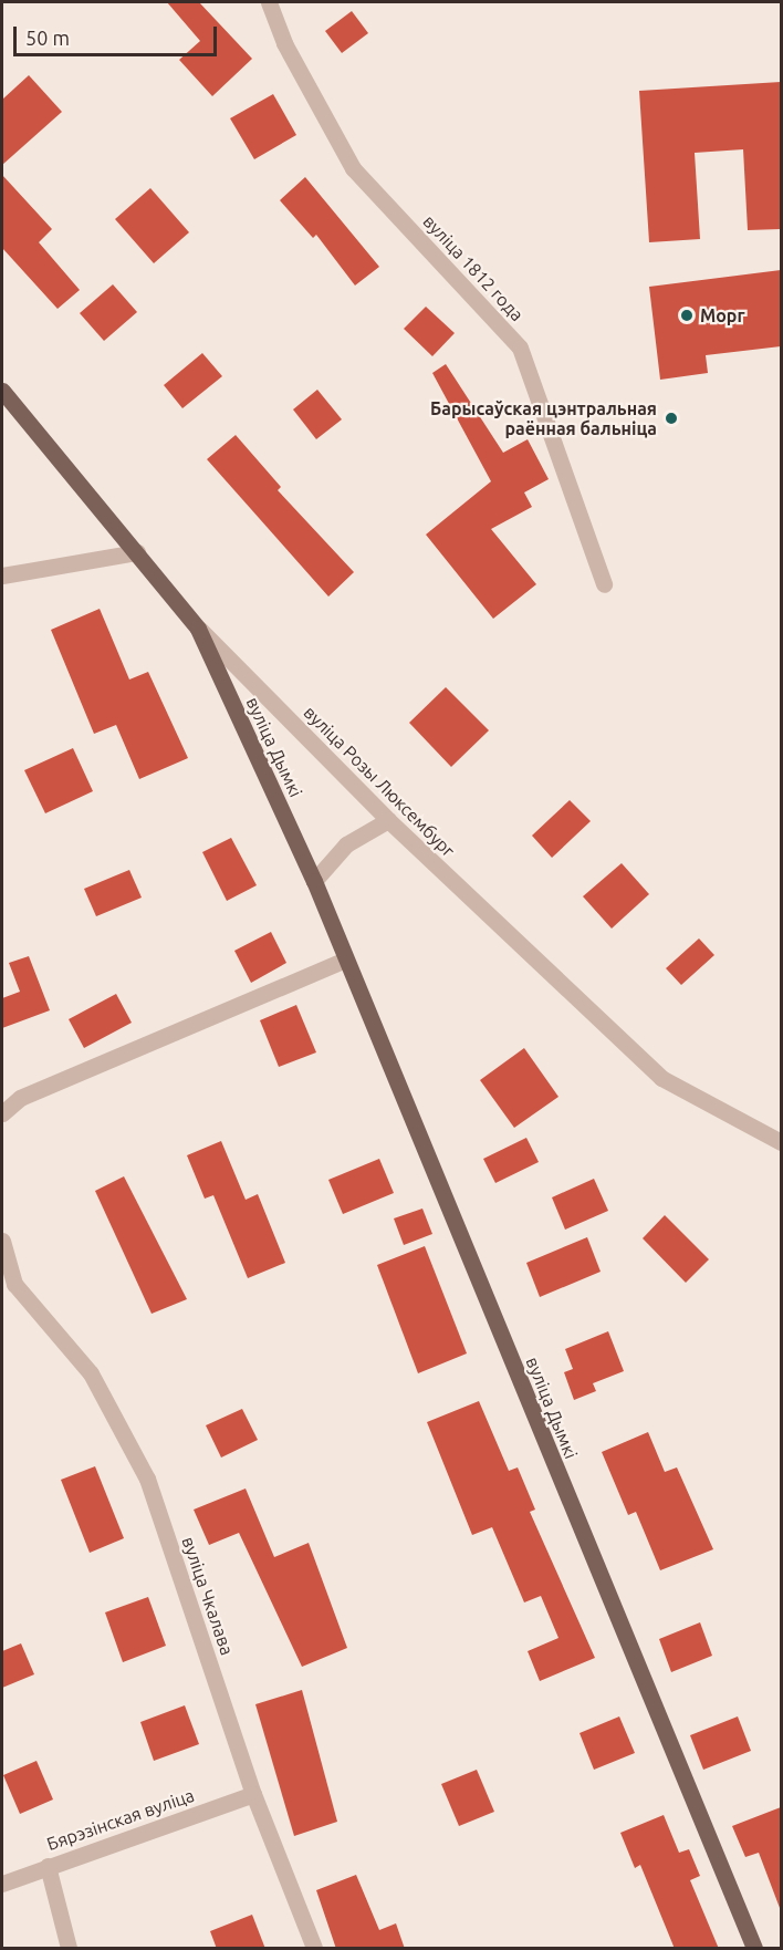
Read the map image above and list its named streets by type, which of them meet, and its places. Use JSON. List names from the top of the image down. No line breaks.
{"streets":{"main road":["вуліца Дымкі","вуліца Розы Люксембург"],"street":["вуліца 1812 года","вуліца Чкалава","Бярэзінская вуліца"]},"crossings":[["вуліца Дымкі","вуліца Розы Люксембург"],["вуліца Чкалава","Бярэзінская вуліца"]],"places":["Морг","Барысаўская цэнтральная раённая бальніца"],"scale_bar":"50 m"}
